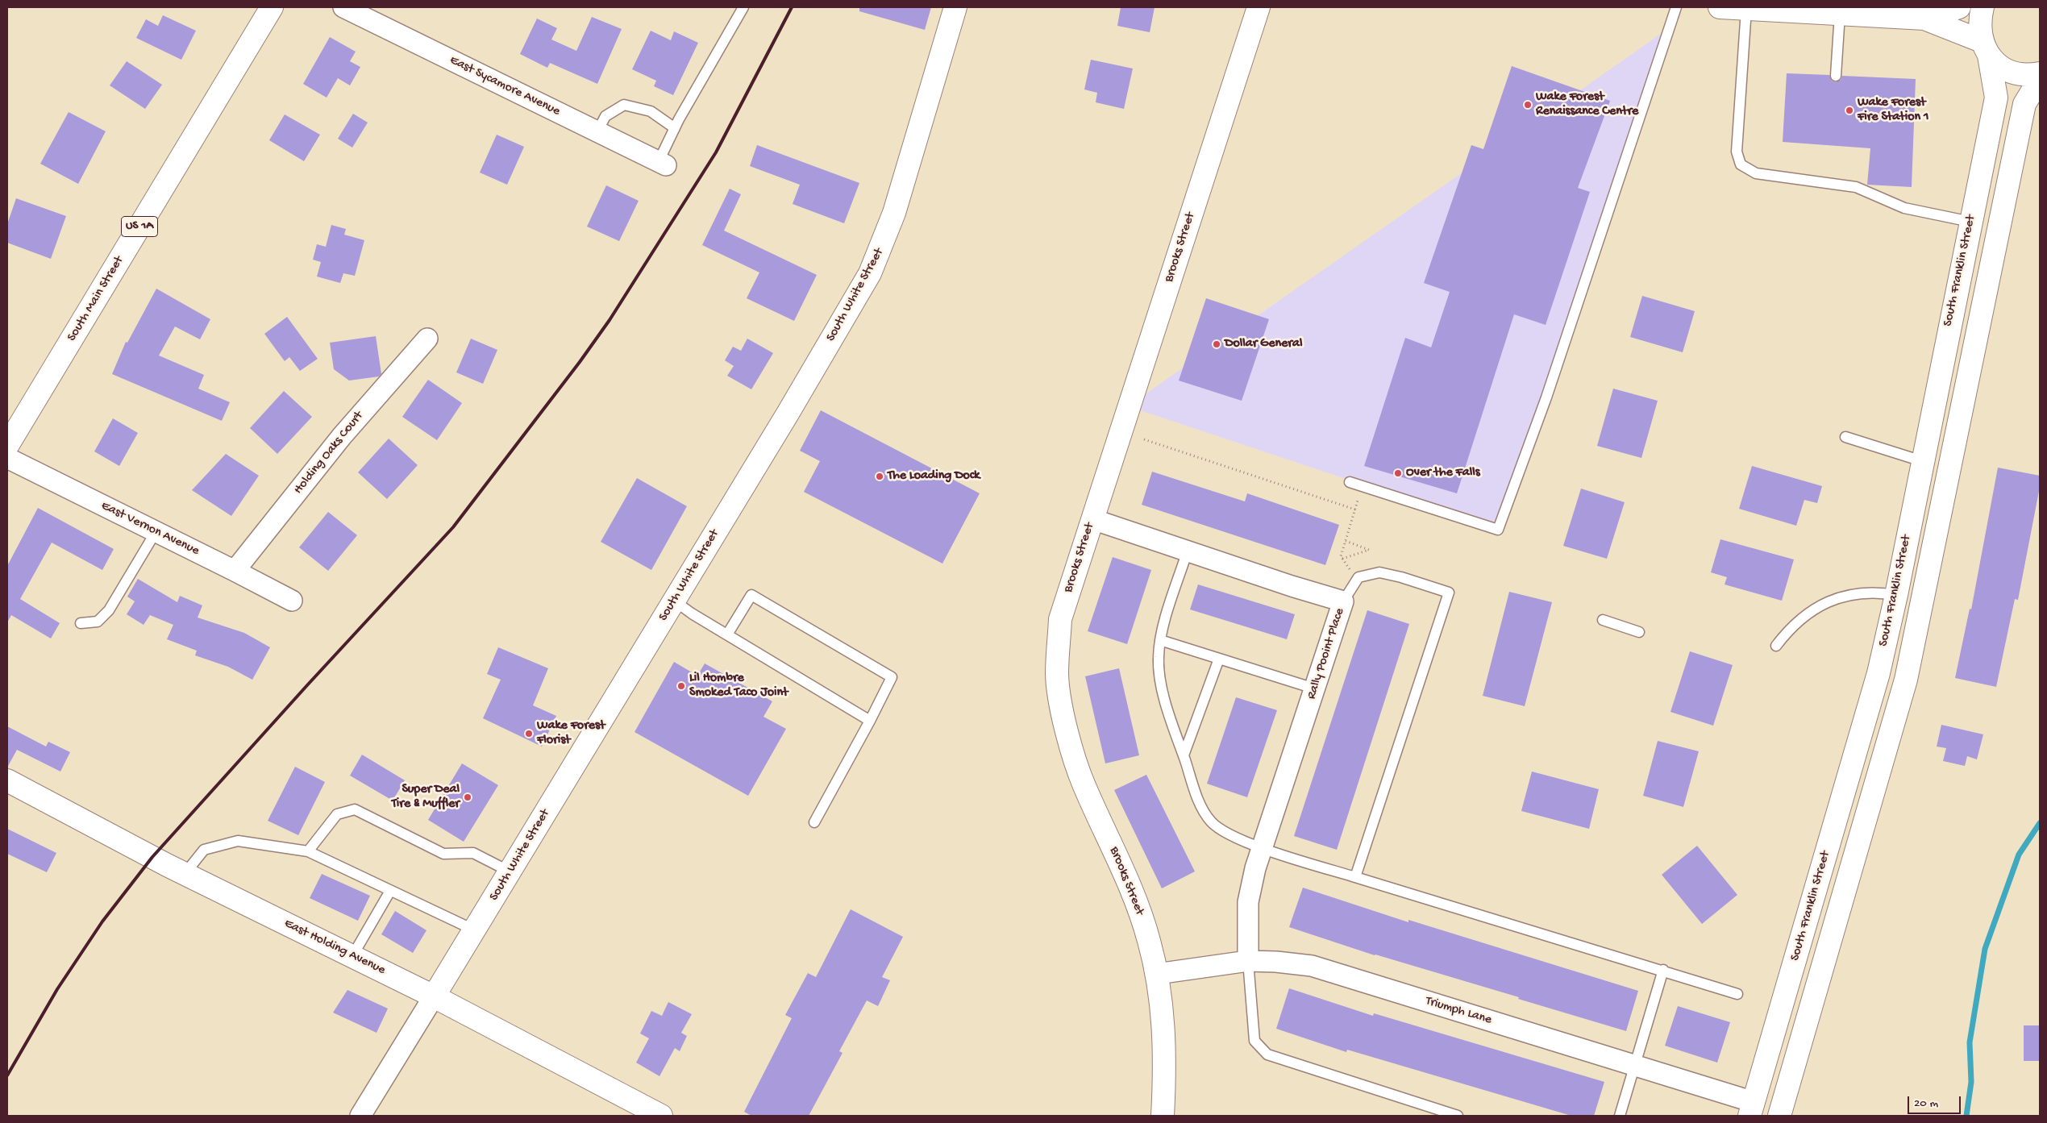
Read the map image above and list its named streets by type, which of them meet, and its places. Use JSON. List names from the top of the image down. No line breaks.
{"streets":{"street":["East Sycamore Avenue","US 1A","Brooks Street","South Franklin Street","South White Street","South Main Street","Holding Oaks Court","East Vernon Avenue","Rally Pooint Place","East Holding Avenue","Triumph Lane"]},"crossings":[["Brooks Street","Rally Pooint Place"],["Brooks Street","Triumph Lane"],["South Franklin Street","Triumph Lane"],["South White Street","East Holding Avenue"],["Holding Oaks Court","East Vernon Avenue"],["Rally Pooint Place","Triumph Lane"]],"places":["Wake Forest Renaissance Centre","Wake Forest Fire Station 1","Dollar General","Over the Falls","The Loading Dock","Lil Hombre Smoked Taco Joint","Wake Forest Florist","Super Deal Tire & Muffler"],"scale_bar":"20 m"}
